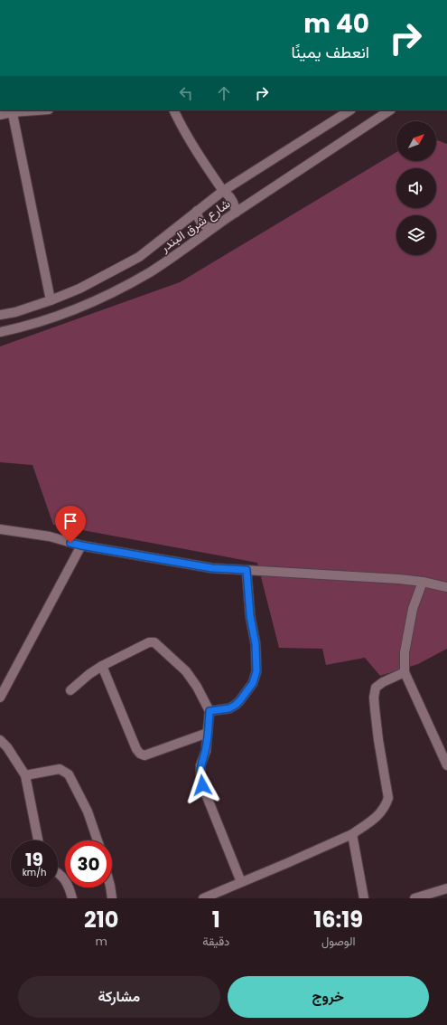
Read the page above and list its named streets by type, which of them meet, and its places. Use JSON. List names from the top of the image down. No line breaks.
{"streets":{"street":["شارع شرق البندر"]},"north":"top right","page":{"turn":["40 m","انعطف يمينًا"],"speed":"19 km/h","limit":"30","eta":["16:19","الوصول","1","دقيقة","210","m"],"buttons":["خروج","مشاركة"]}}
